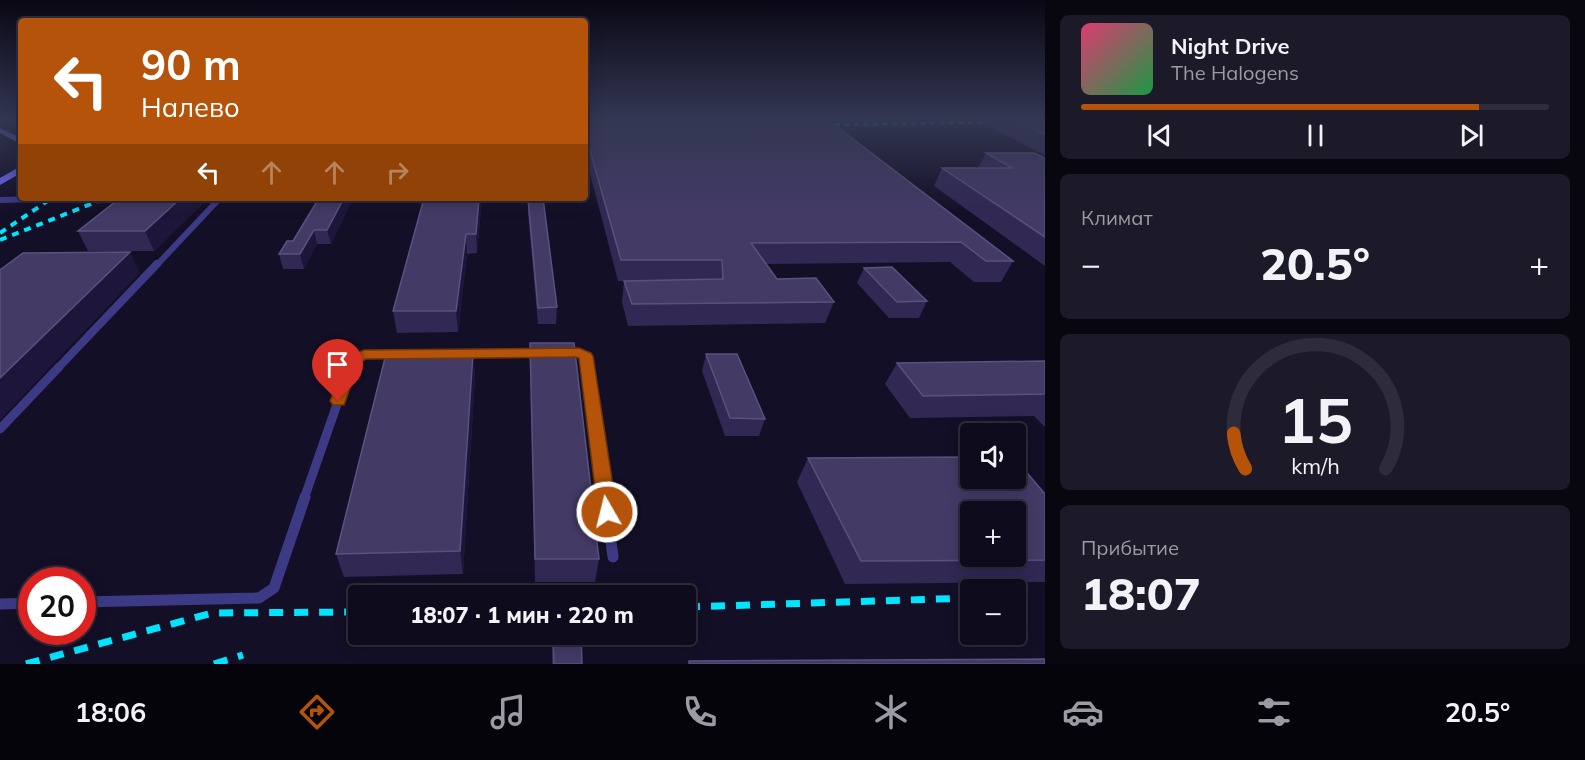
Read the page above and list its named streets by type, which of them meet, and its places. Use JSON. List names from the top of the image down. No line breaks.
{"page":{"turn":["90 m","Налево"],"song":["Night Drive","The Halogens"],"tile":["Климат",["Прибытие","18:07"]],"heat":["−","20.5°","+"],"map_buttons":["+","−"],"limit":"20","trip":"18:07 · 1 мин · 220 m","tabs":["18:06","20.5°"],"gauge":["15","km/h"]}}
